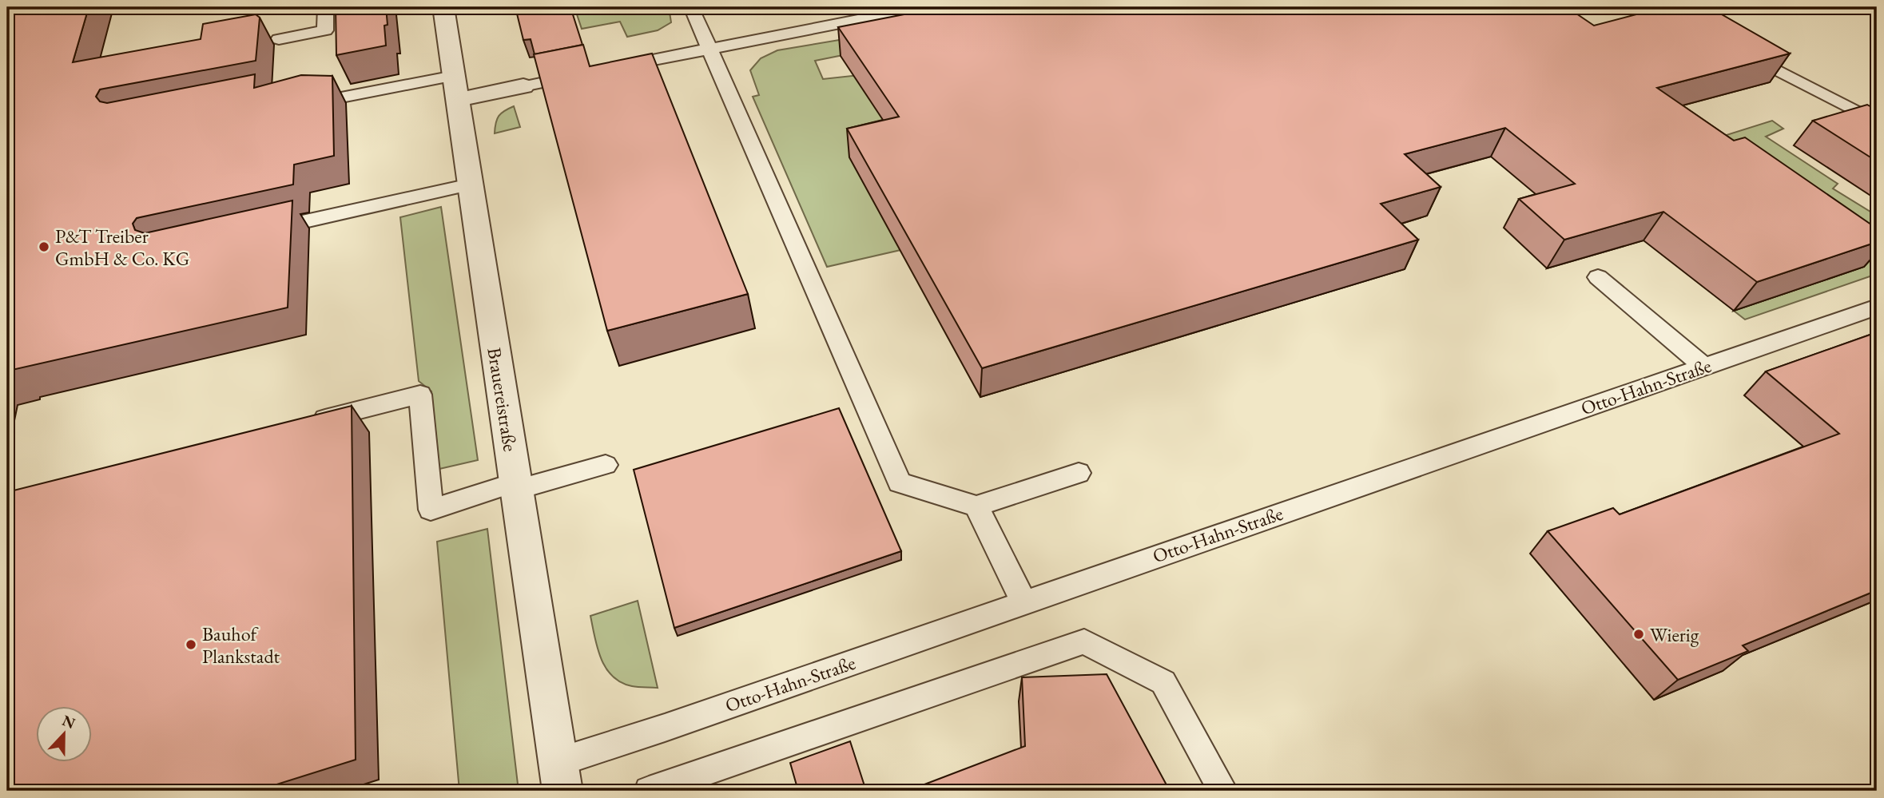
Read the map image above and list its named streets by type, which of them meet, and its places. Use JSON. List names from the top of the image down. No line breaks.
{"streets":{"street":["Brauereistraße"],"lane":["Otto-Hahn-Straße"]},"crossings":[["Otto-Hahn-Straße","Brauereistraße"]],"places":["P&T Treiber GmbH & Co. KG","Wierig","Bauhof Plankstadt"],"north":"top"}
